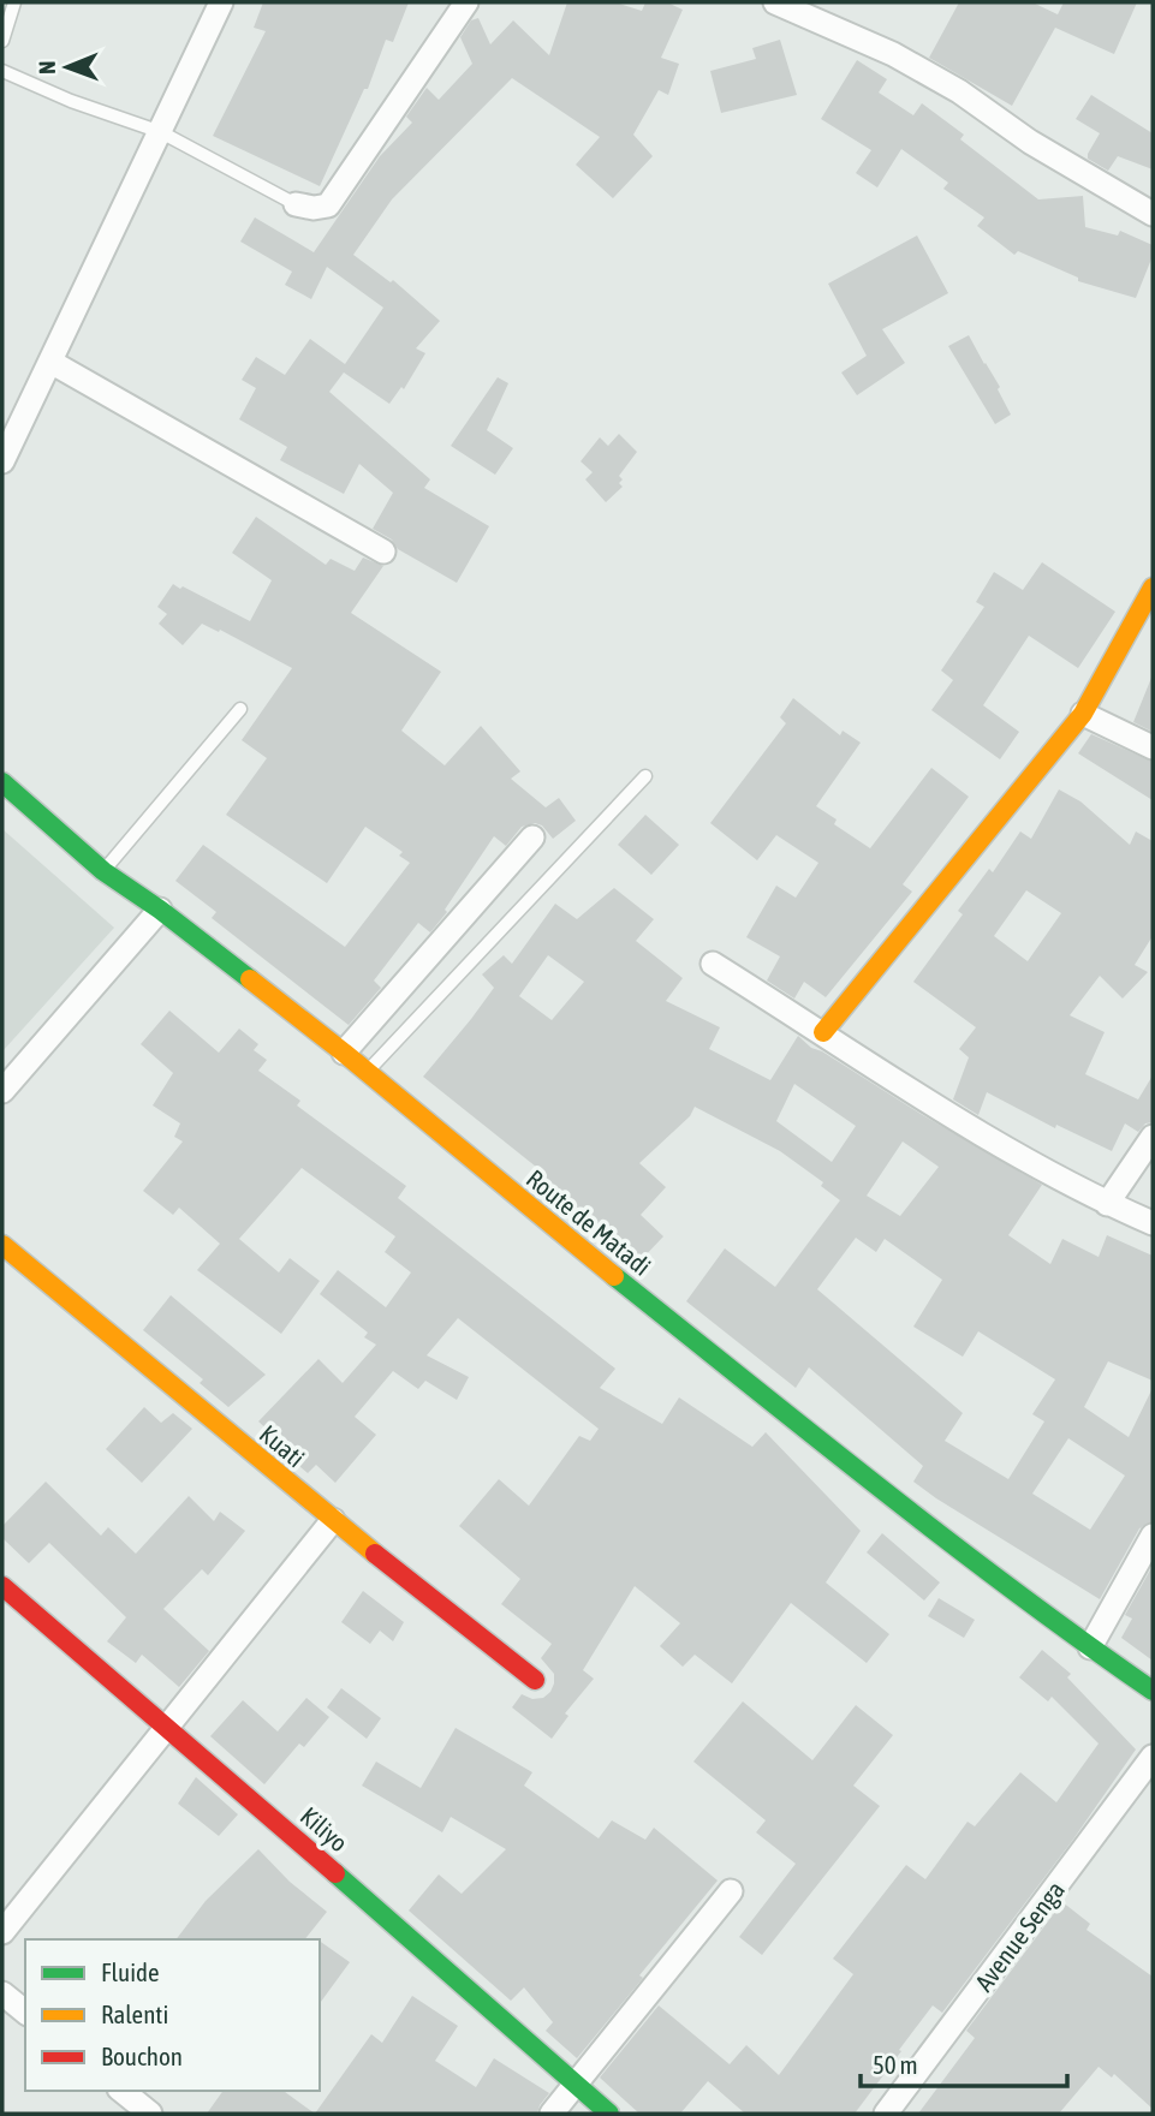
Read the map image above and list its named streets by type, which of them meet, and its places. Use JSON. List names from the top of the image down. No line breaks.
{"streets":{"main road":["Route de Matadi","Kuati","Kiliyo"],"street":["Avenue Senga"]},"legend":["Fluide","Ralenti","Bouchon"],"scale_bar":"50 m","north":"left"}
